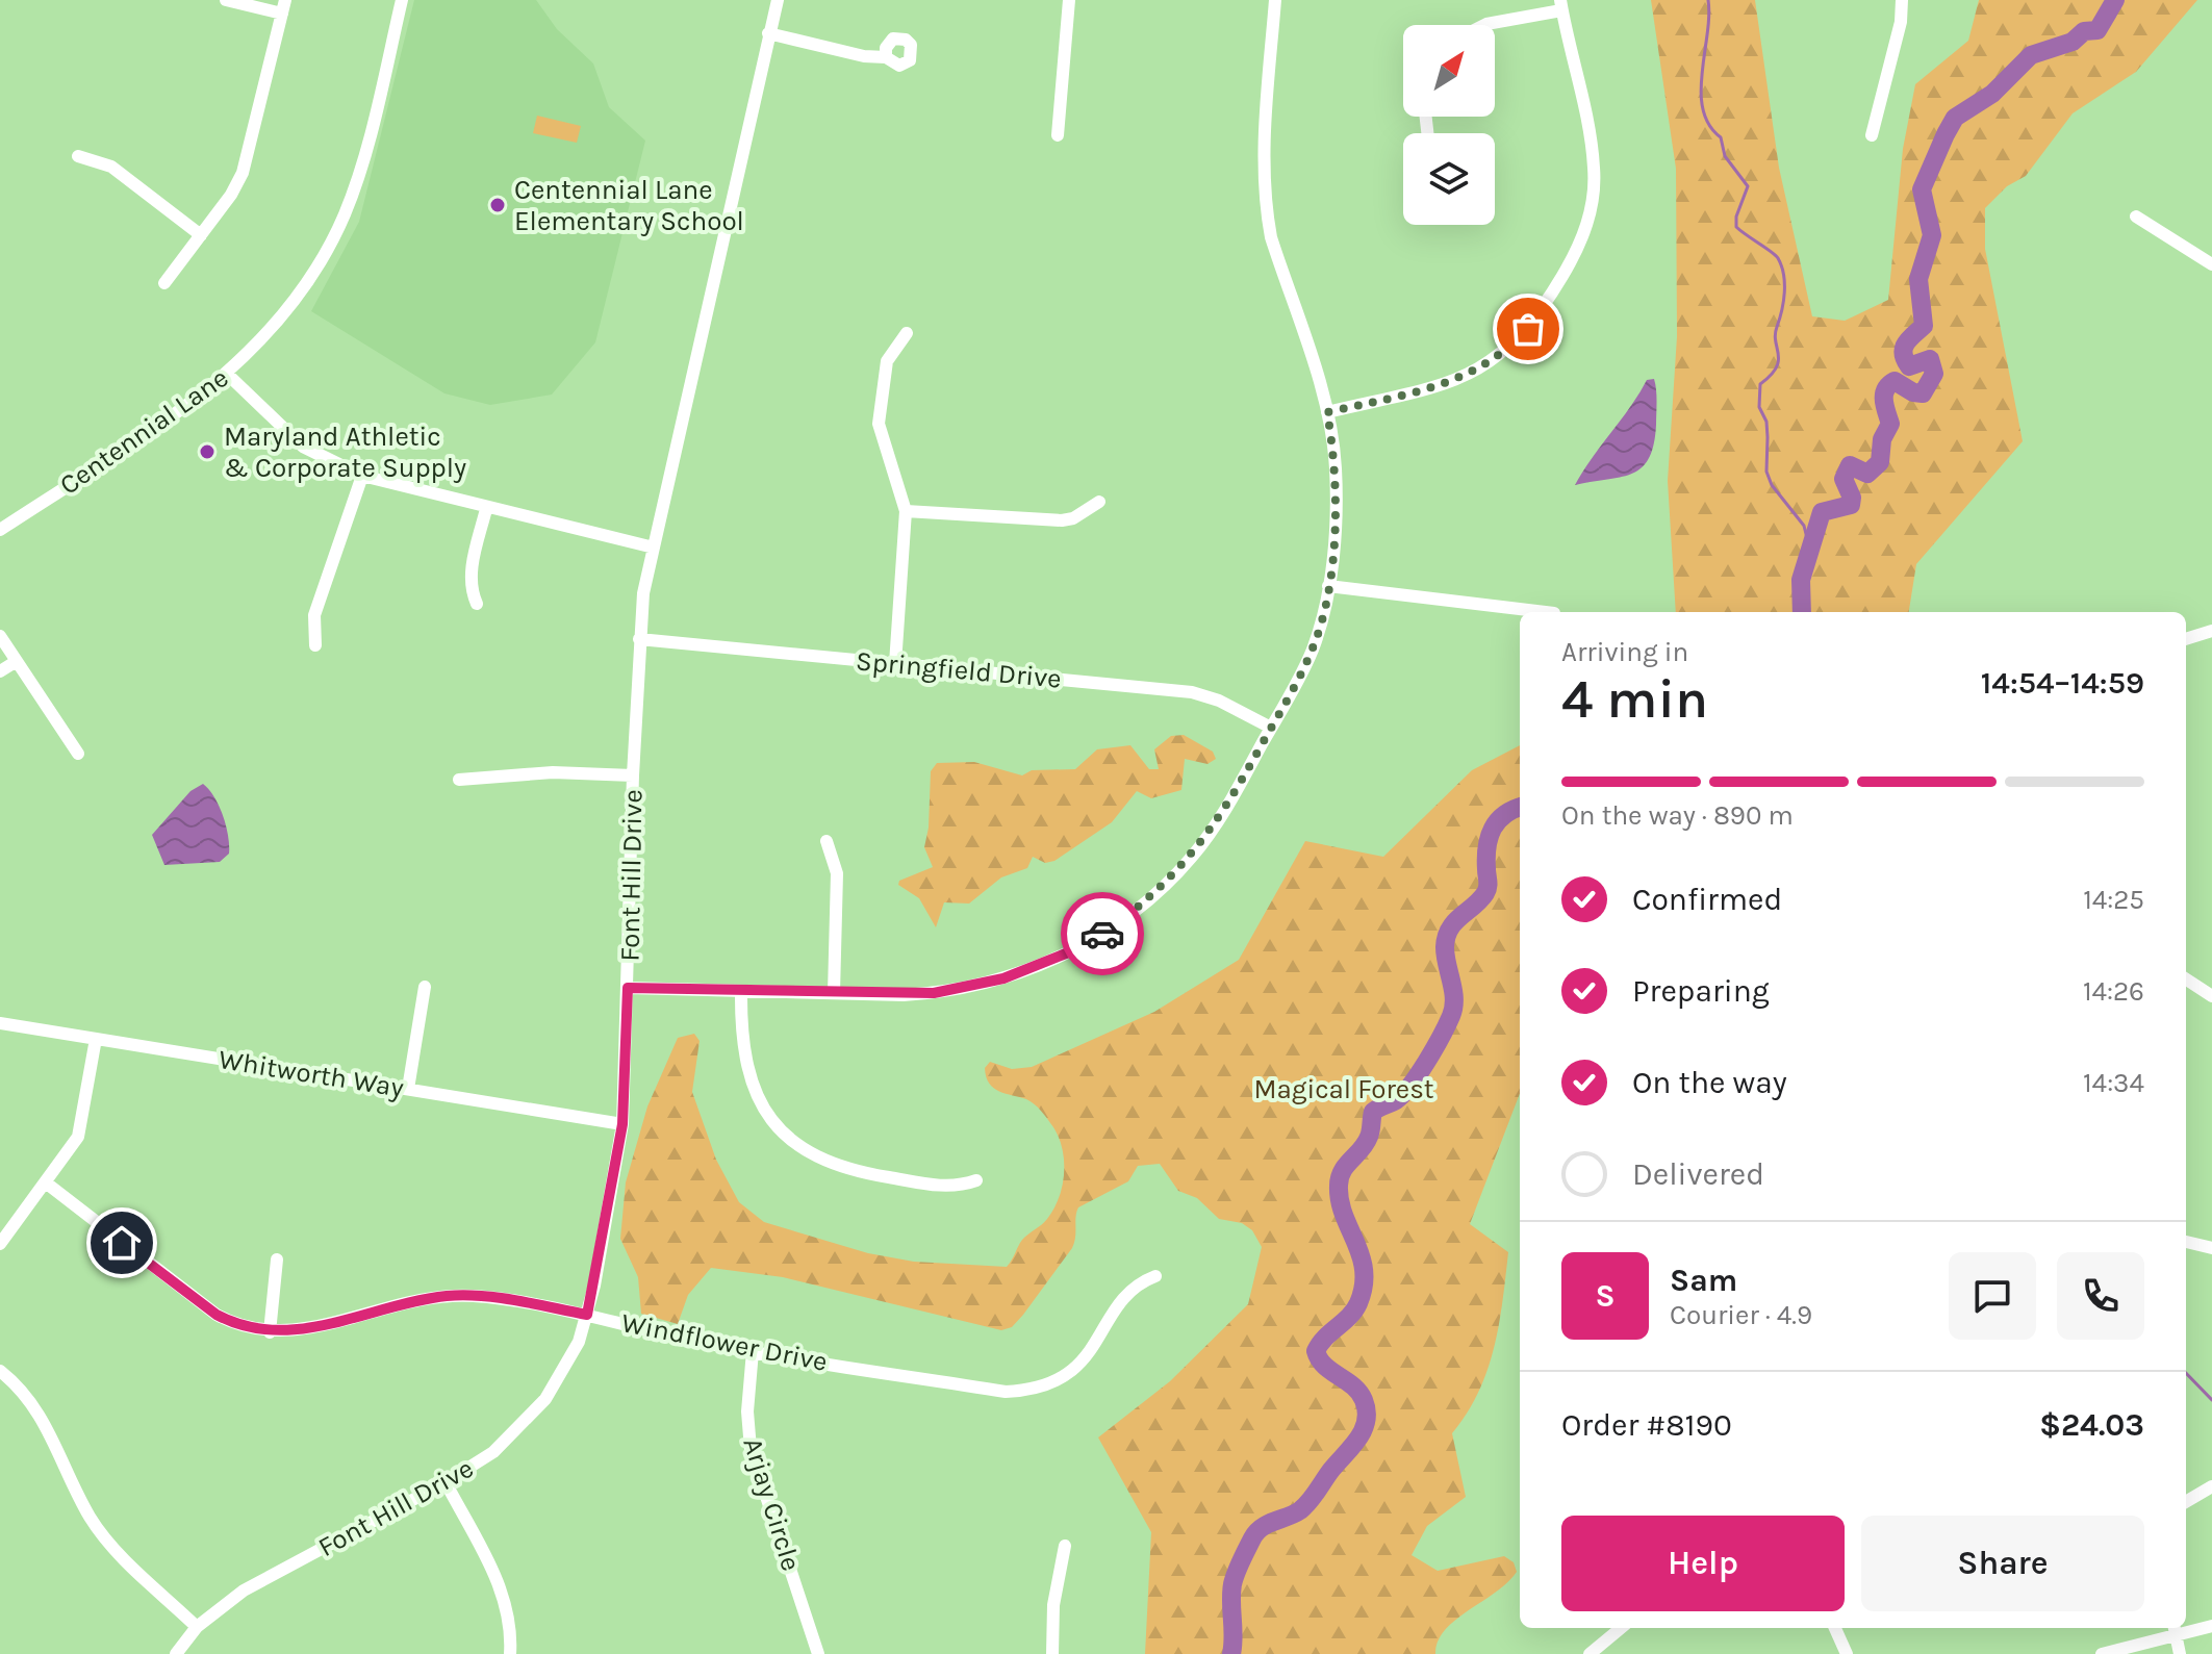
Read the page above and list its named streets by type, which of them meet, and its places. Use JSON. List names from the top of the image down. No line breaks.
{"streets":{"street":["Centennial Lane","Springfield Drive","Font Hill Drive","Whitworth Way","Windflower Drive","Arjay Circle"]},"crossings":[["Springfield Drive","Font Hill Drive"],["Font Hill Drive","Whitworth Way"],["Font Hill Drive","Windflower Drive"],["Windflower Drive","Arjay Circle"]],"parks":["Magical Forest"],"places":["Centennial Lane Elementary School","Maryland Athletic & Corporate Supply"],"north":"top right","page":{"heading":["4 min","Arriving in","14:54–14:59"],"panel":["Sam","Courier · 4.9","Order #8190","$24.03"],"bar":"On the way · 890 m","list":[["Confirmed","14:25"],["Preparing","14:26"],["On the way","14:34"],"Delivered"],"round":"S","buttons":["Help","Share"]}}
